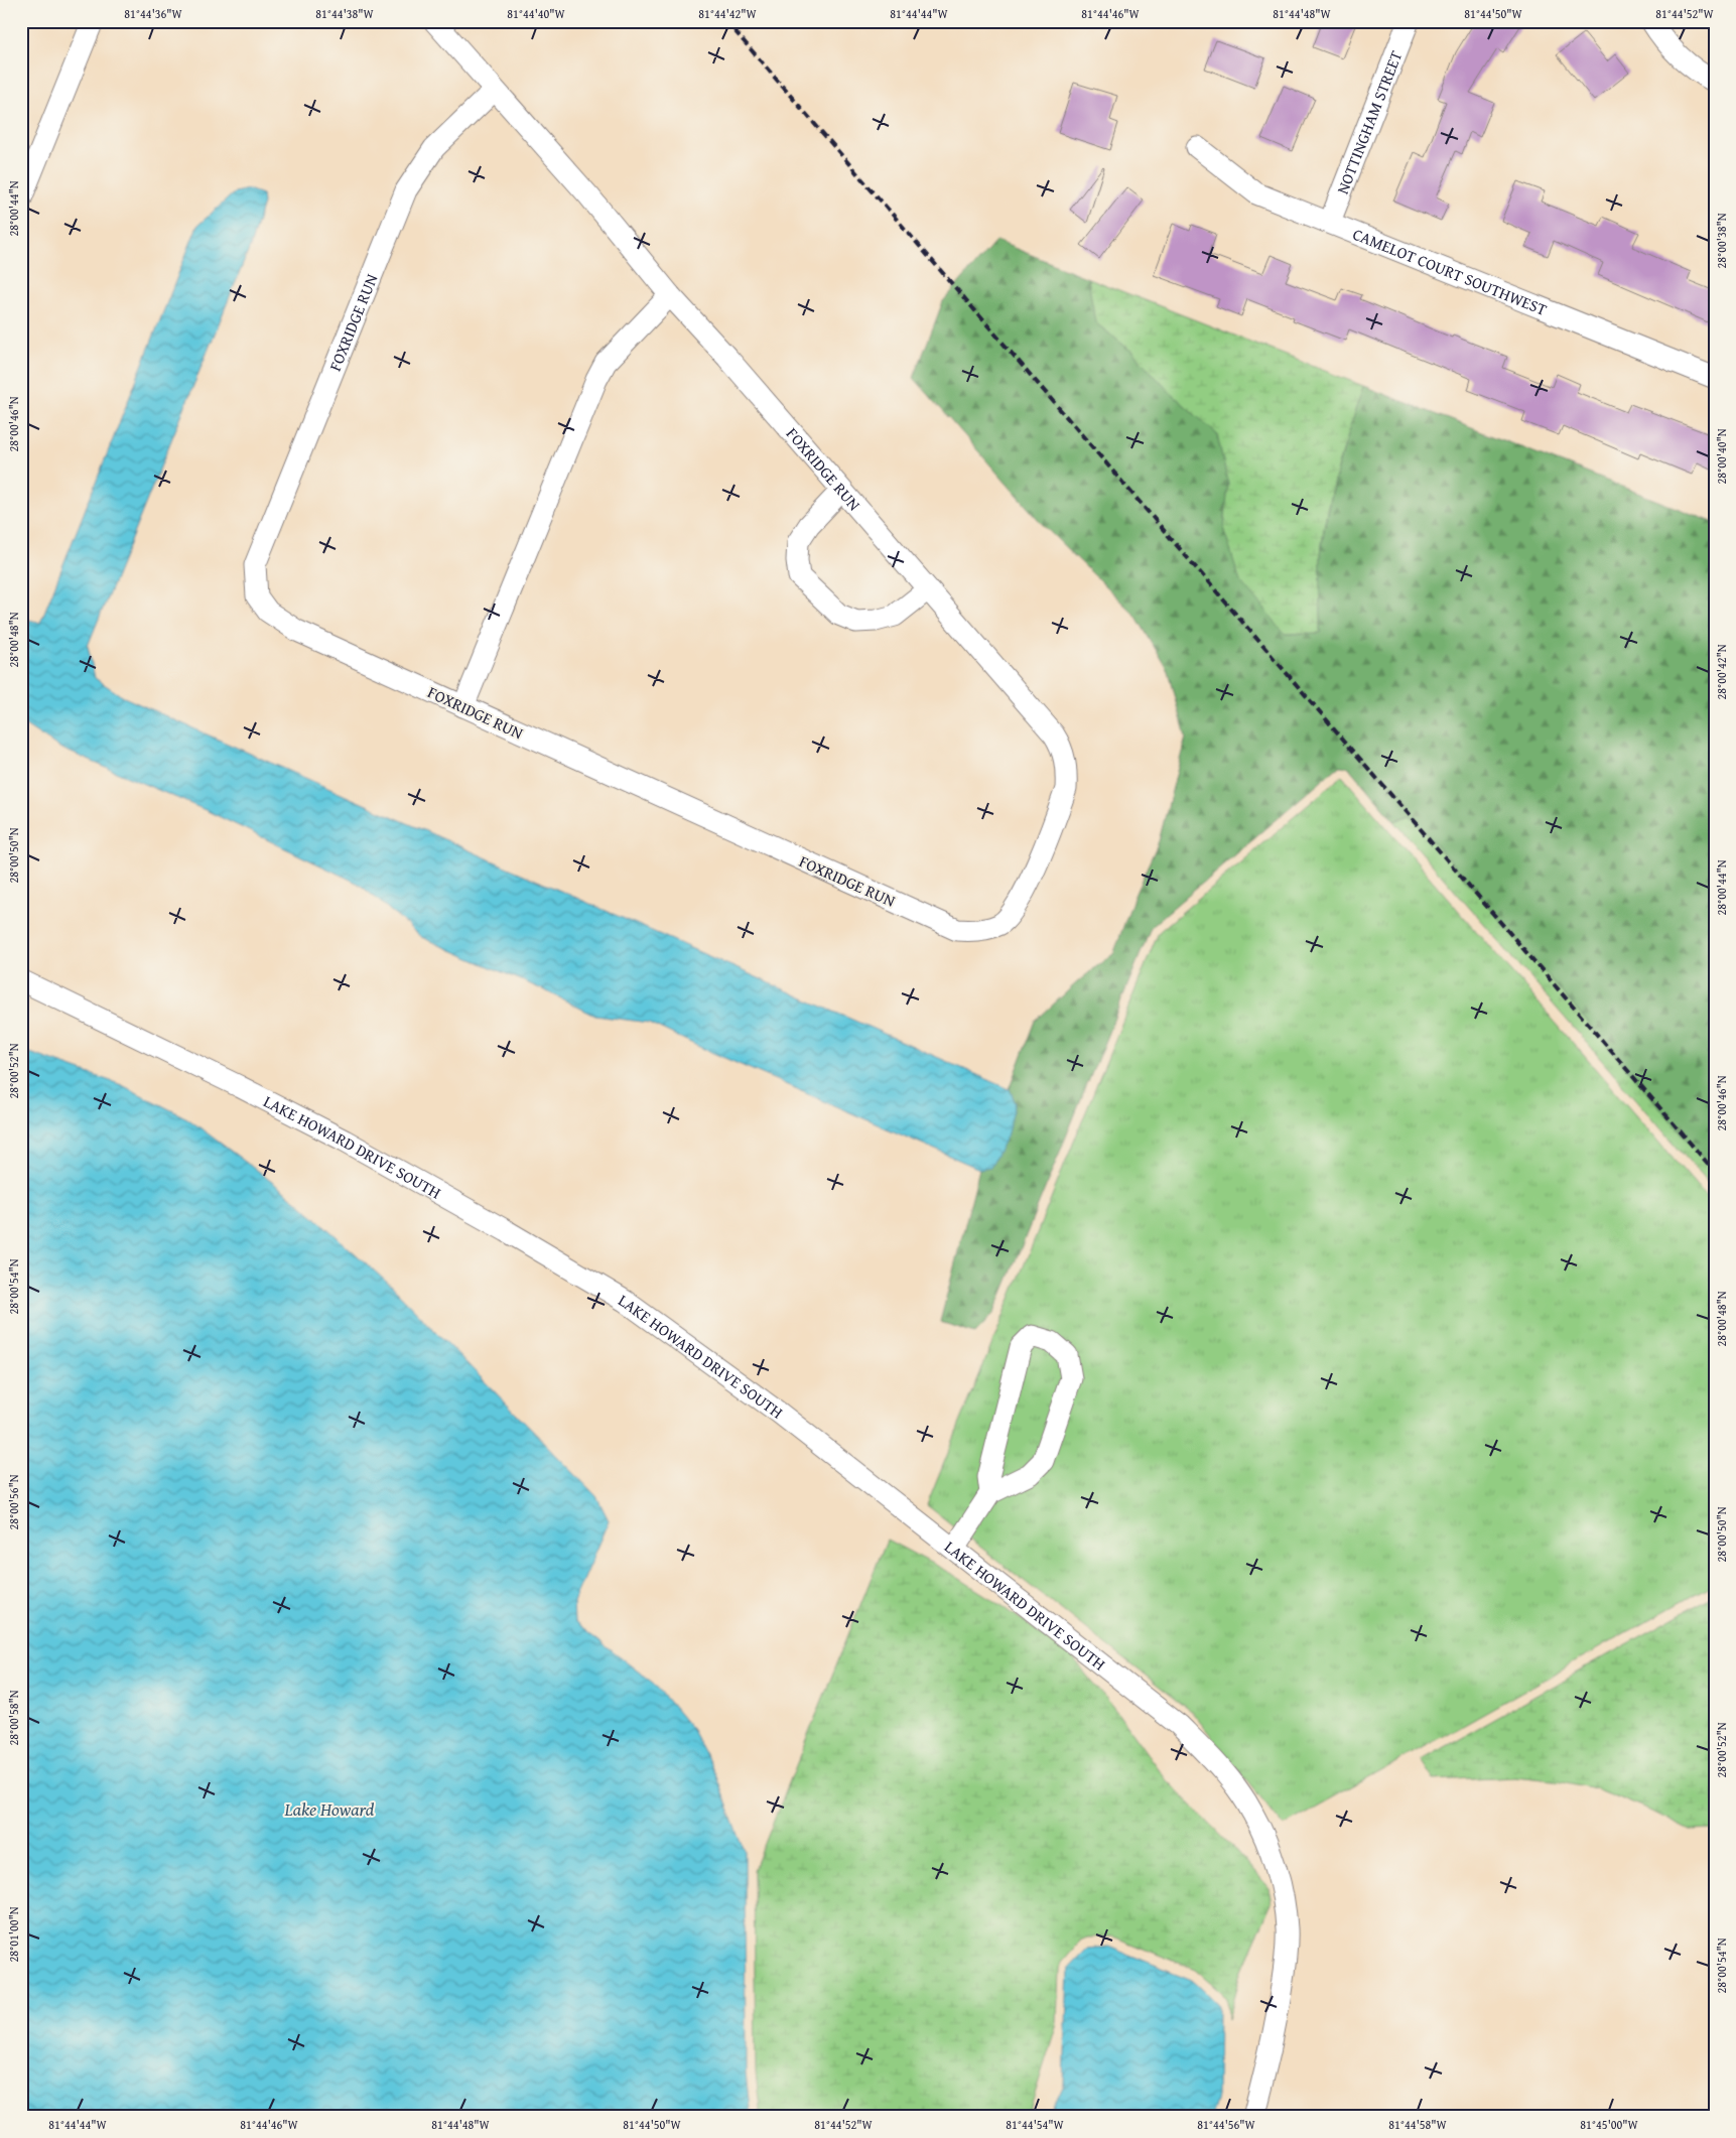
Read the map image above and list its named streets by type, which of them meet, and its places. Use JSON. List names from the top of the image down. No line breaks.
{"streets":{"street":["NOTTINGHAM STREET","CAMELOT COURT SOUTHWEST","FOXRIDGE RUN","LAKE HOWARD DRIVE SOUTH"]},"crossings":[["NOTTINGHAM STREET","CAMELOT COURT SOUTHWEST"]],"water":["Lake Howard"],"coordinates":["81°44'36\"W","81°44'38\"W","81°44'40\"W","81°44'42\"W","81°44'44\"W","81°44'46\"W","81°44'48\"W","81°44'50\"W","81°44'52\"W","28°00'44\"N","28°00'38\"N","28°00'46\"N","28°00'40\"N","28°00'48\"N","28°00'42\"N","28°00'50\"N","28°00'52\"N","28°00'54\"N","28°00'56\"N","28°00'58\"N","28°01'00\"N","81°44'54\"W","81°44'56\"W","81°44'58\"W","81°45'00\"W"]}
